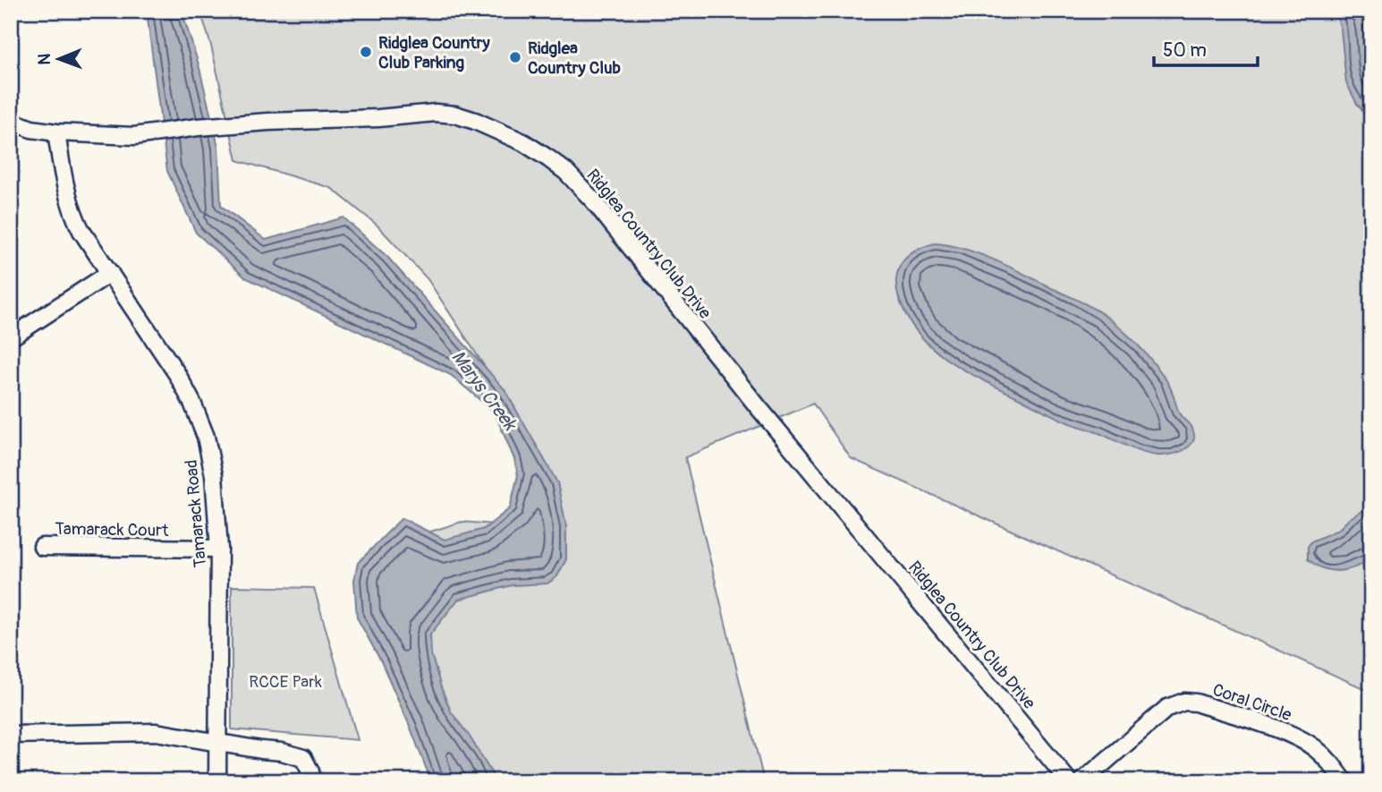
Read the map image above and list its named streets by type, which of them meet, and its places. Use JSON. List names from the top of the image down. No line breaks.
{"streets":{"street":["Ridglea Country Club Drive","Tamarack Road","Tamarack Court","Coral Circle"]},"crossings":[["Ridglea Country Club Drive","Tamarack Road"],["Tamarack Road","Tamarack Court"]],"water":["Marys Creek"],"parks":["RCCE Park"],"places":["Ridglea Country Club Parking","Ridglea Country Club"],"scale_bar":"50 m","north":"left"}
